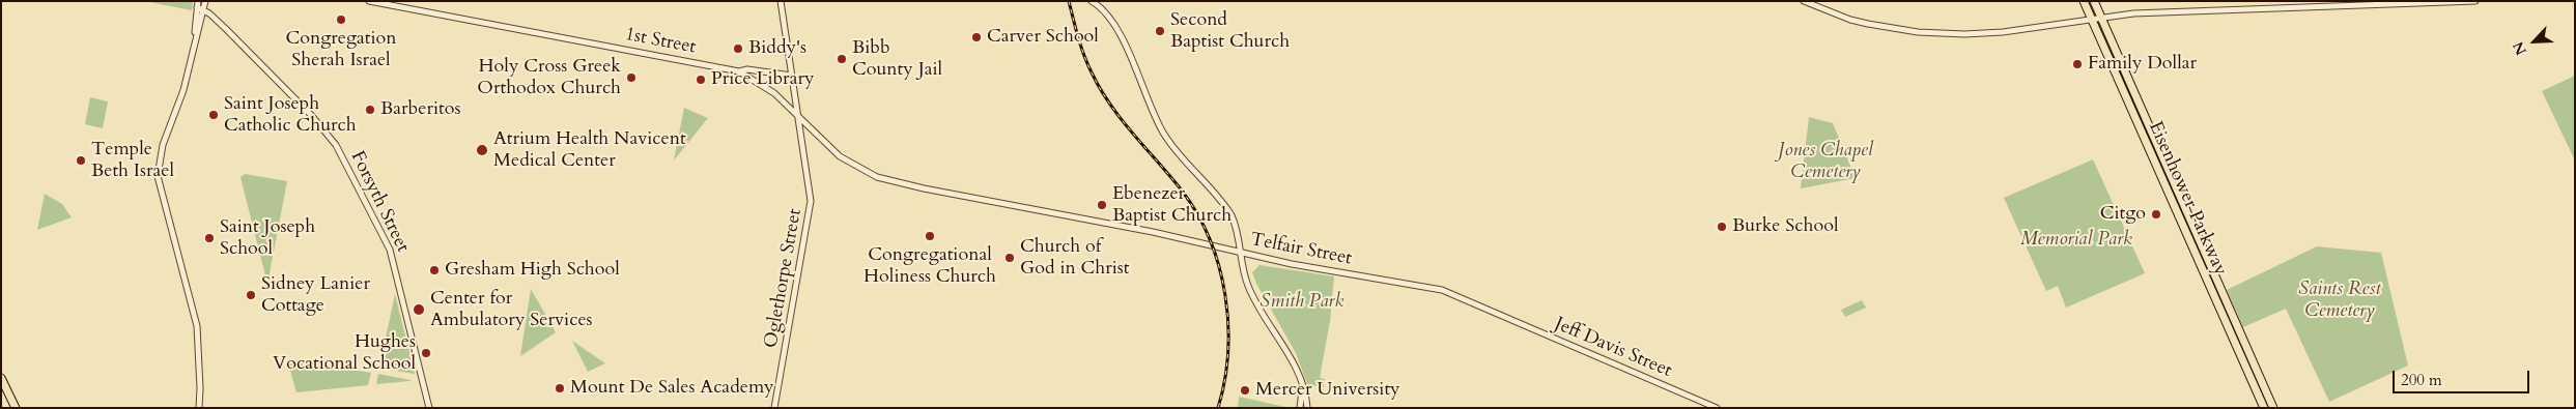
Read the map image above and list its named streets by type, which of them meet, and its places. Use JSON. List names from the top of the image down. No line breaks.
{"streets":{"main road":["Eisenhower Parkway"],"street":["1st Street","Forsyth Street","Telfair Street","Oglethorpe Street","Jeff Davis Street"]},"crossings":[["1st Street","Telfair Street"],["1st Street","Oglethorpe Street"],["Telfair Street","Jeff Davis Street"]],"parks":["Jones Chapel Cemetery","Memorial Park","Saints Rest Cemetery","Smith Park"],"places":["Congregation Sherah Israel","Second Baptist Church","Carver School","Biddy's","Bibb County Jail","Family Dollar","Holy Cross Greek Orthodox Church","Price Library","Barberitos","Saint Joseph Catholic Church","Atrium Health Navicent Medical Center","Temple Beth Israel","Ebenezer Baptist Church","Citgo","Burke School","Congregational Holiness Church","Saint Joseph School","Church of God in Christ","Gresham High School","Sidney Lanier Cottage","Center for Ambulatory Services","Hughes Vocational School","Mount De Sales Academy","Mercer University"],"scale_bar":"200 m","north":"bottom left"}
